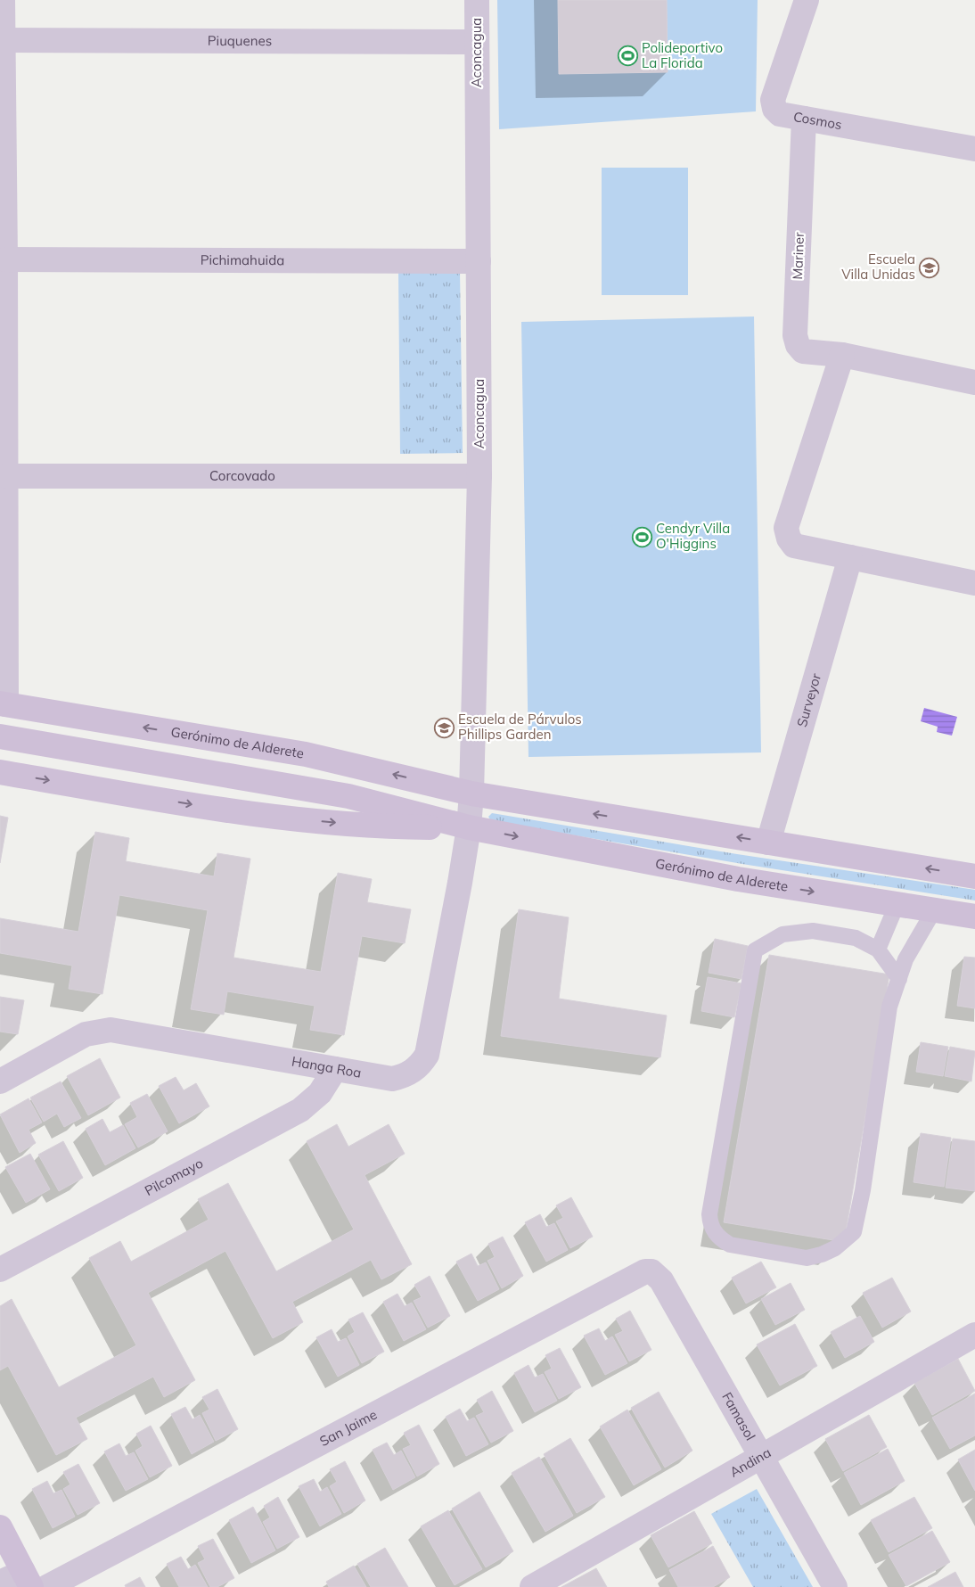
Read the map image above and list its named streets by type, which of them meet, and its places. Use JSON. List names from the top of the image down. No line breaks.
{"streets":{"main road":["Gerónimo de Alderete"],"street":["Piuquenes","Aconcagua","Cosmos","Mariner","Pichimahuida","Corcovado","Surveyor","Hanga Roa","Pilcomayo","Famasol","San Jaime","Andina"]},"crossings":[["Piuquenes","Aconcagua"],["Aconcagua","Pichimahuida"],["Aconcagua","Corcovado"],["Aconcagua","Gerónimo de Alderete"],["Aconcagua","Hanga Roa"],["Cosmos","Mariner"],["Surveyor","Gerónimo de Alderete"],["Gerónimo de Alderete","Hanga Roa"],["Hanga Roa","Pilcomayo"],["Famasol","San Jaime"],["Famasol","Andina"]],"places":{"sports":["Polideportivo La Florida","Cendyr Villa O'Higgins"],"school or university":["Escuela Villa Unidas","Escuela de Párvulos Phillips Garden"]}}
